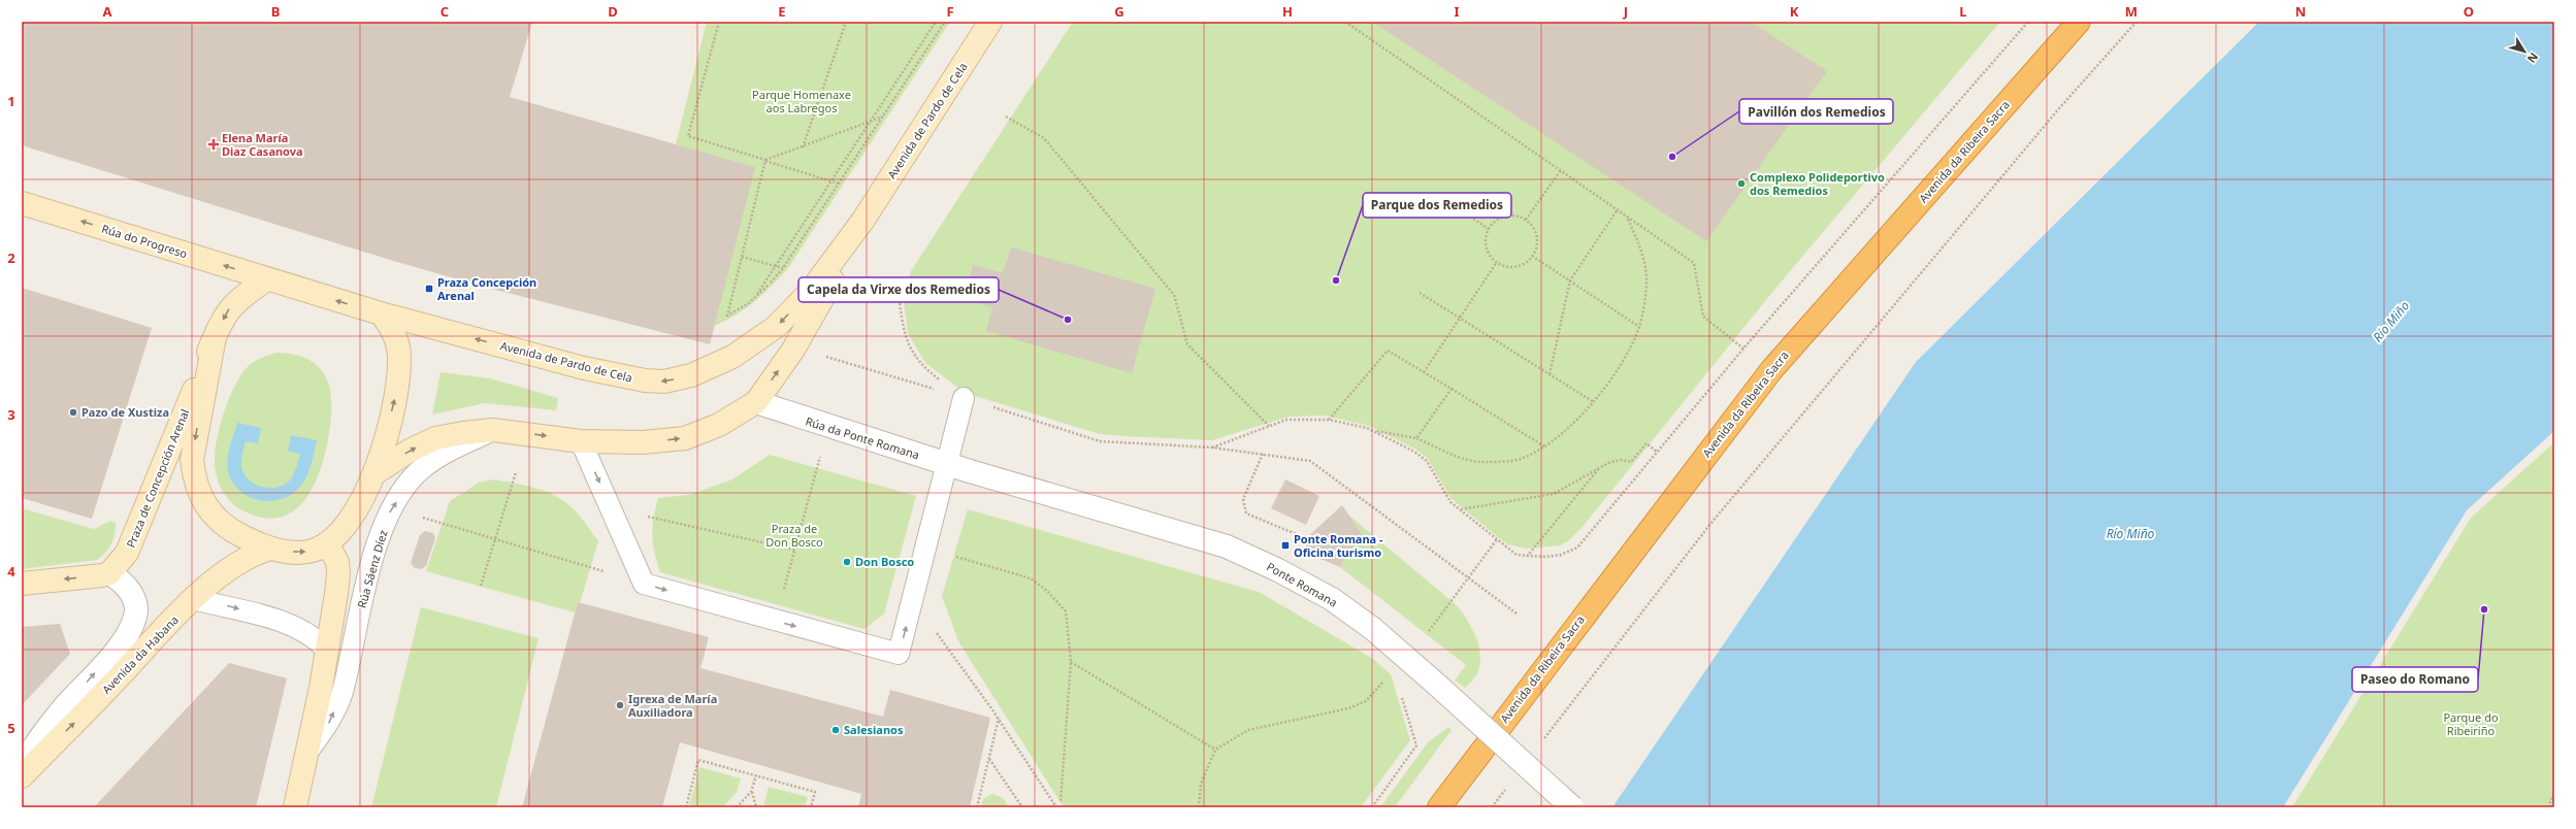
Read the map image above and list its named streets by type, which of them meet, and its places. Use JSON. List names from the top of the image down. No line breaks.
{"streets":{"highway":["Avenida da Ribeira Sacra"],"street":["Avenida de Pardo de Cela","Rúa do Progreso","Rúa da Ponte Romana","Praza de Concepción Arenal","Rúa Sáenz Díez","Ponte Romana","Avenida da Habana"]},"crossings":[["Avenida de Pardo de Cela","Rúa da Ponte Romana"],["Avenida de Pardo de Cela","Praza de Concepción Arenal"],["Avenida de Pardo de Cela","Rúa Sáenz Díez"],["Rúa do Progreso","Praza de Concepción Arenal"],["Rúa da Ponte Romana","Ponte Romana"],["Praza de Concepción Arenal","Rúa Sáenz Díez"],["Praza de Concepción Arenal","Avenida da Habana"]],"one_way":["Rúa do Progreso","Rúa Sáenz Díez","Avenida da Habana"],"water":["Río Miño"],"parks":["Parque Homenaxe aos Labregos","Praza de Don Bosco","Parque do Ribeiriño"],"places":{"health":["Elena María Diaz Casanova"],"other":["Pavillón dos Remedios","Complexo Polideportivo dos Remedios","Parque dos Remedios","Capela da Virxe dos Remedios","Pazo de Xustiza","Don Bosco","Paseo do Romano","Igrexa de María Auxiliadora","Salesianos"],"transit":["Praza Concepción Arenal","Ponte Romana - Oficina turismo"]},"north":"bottom right","grid":{"columns":["A","B","C","D","E","F","G","H","I","J","K","L","M","N","O"],"rows":["1","2","3","4","5"]}}
